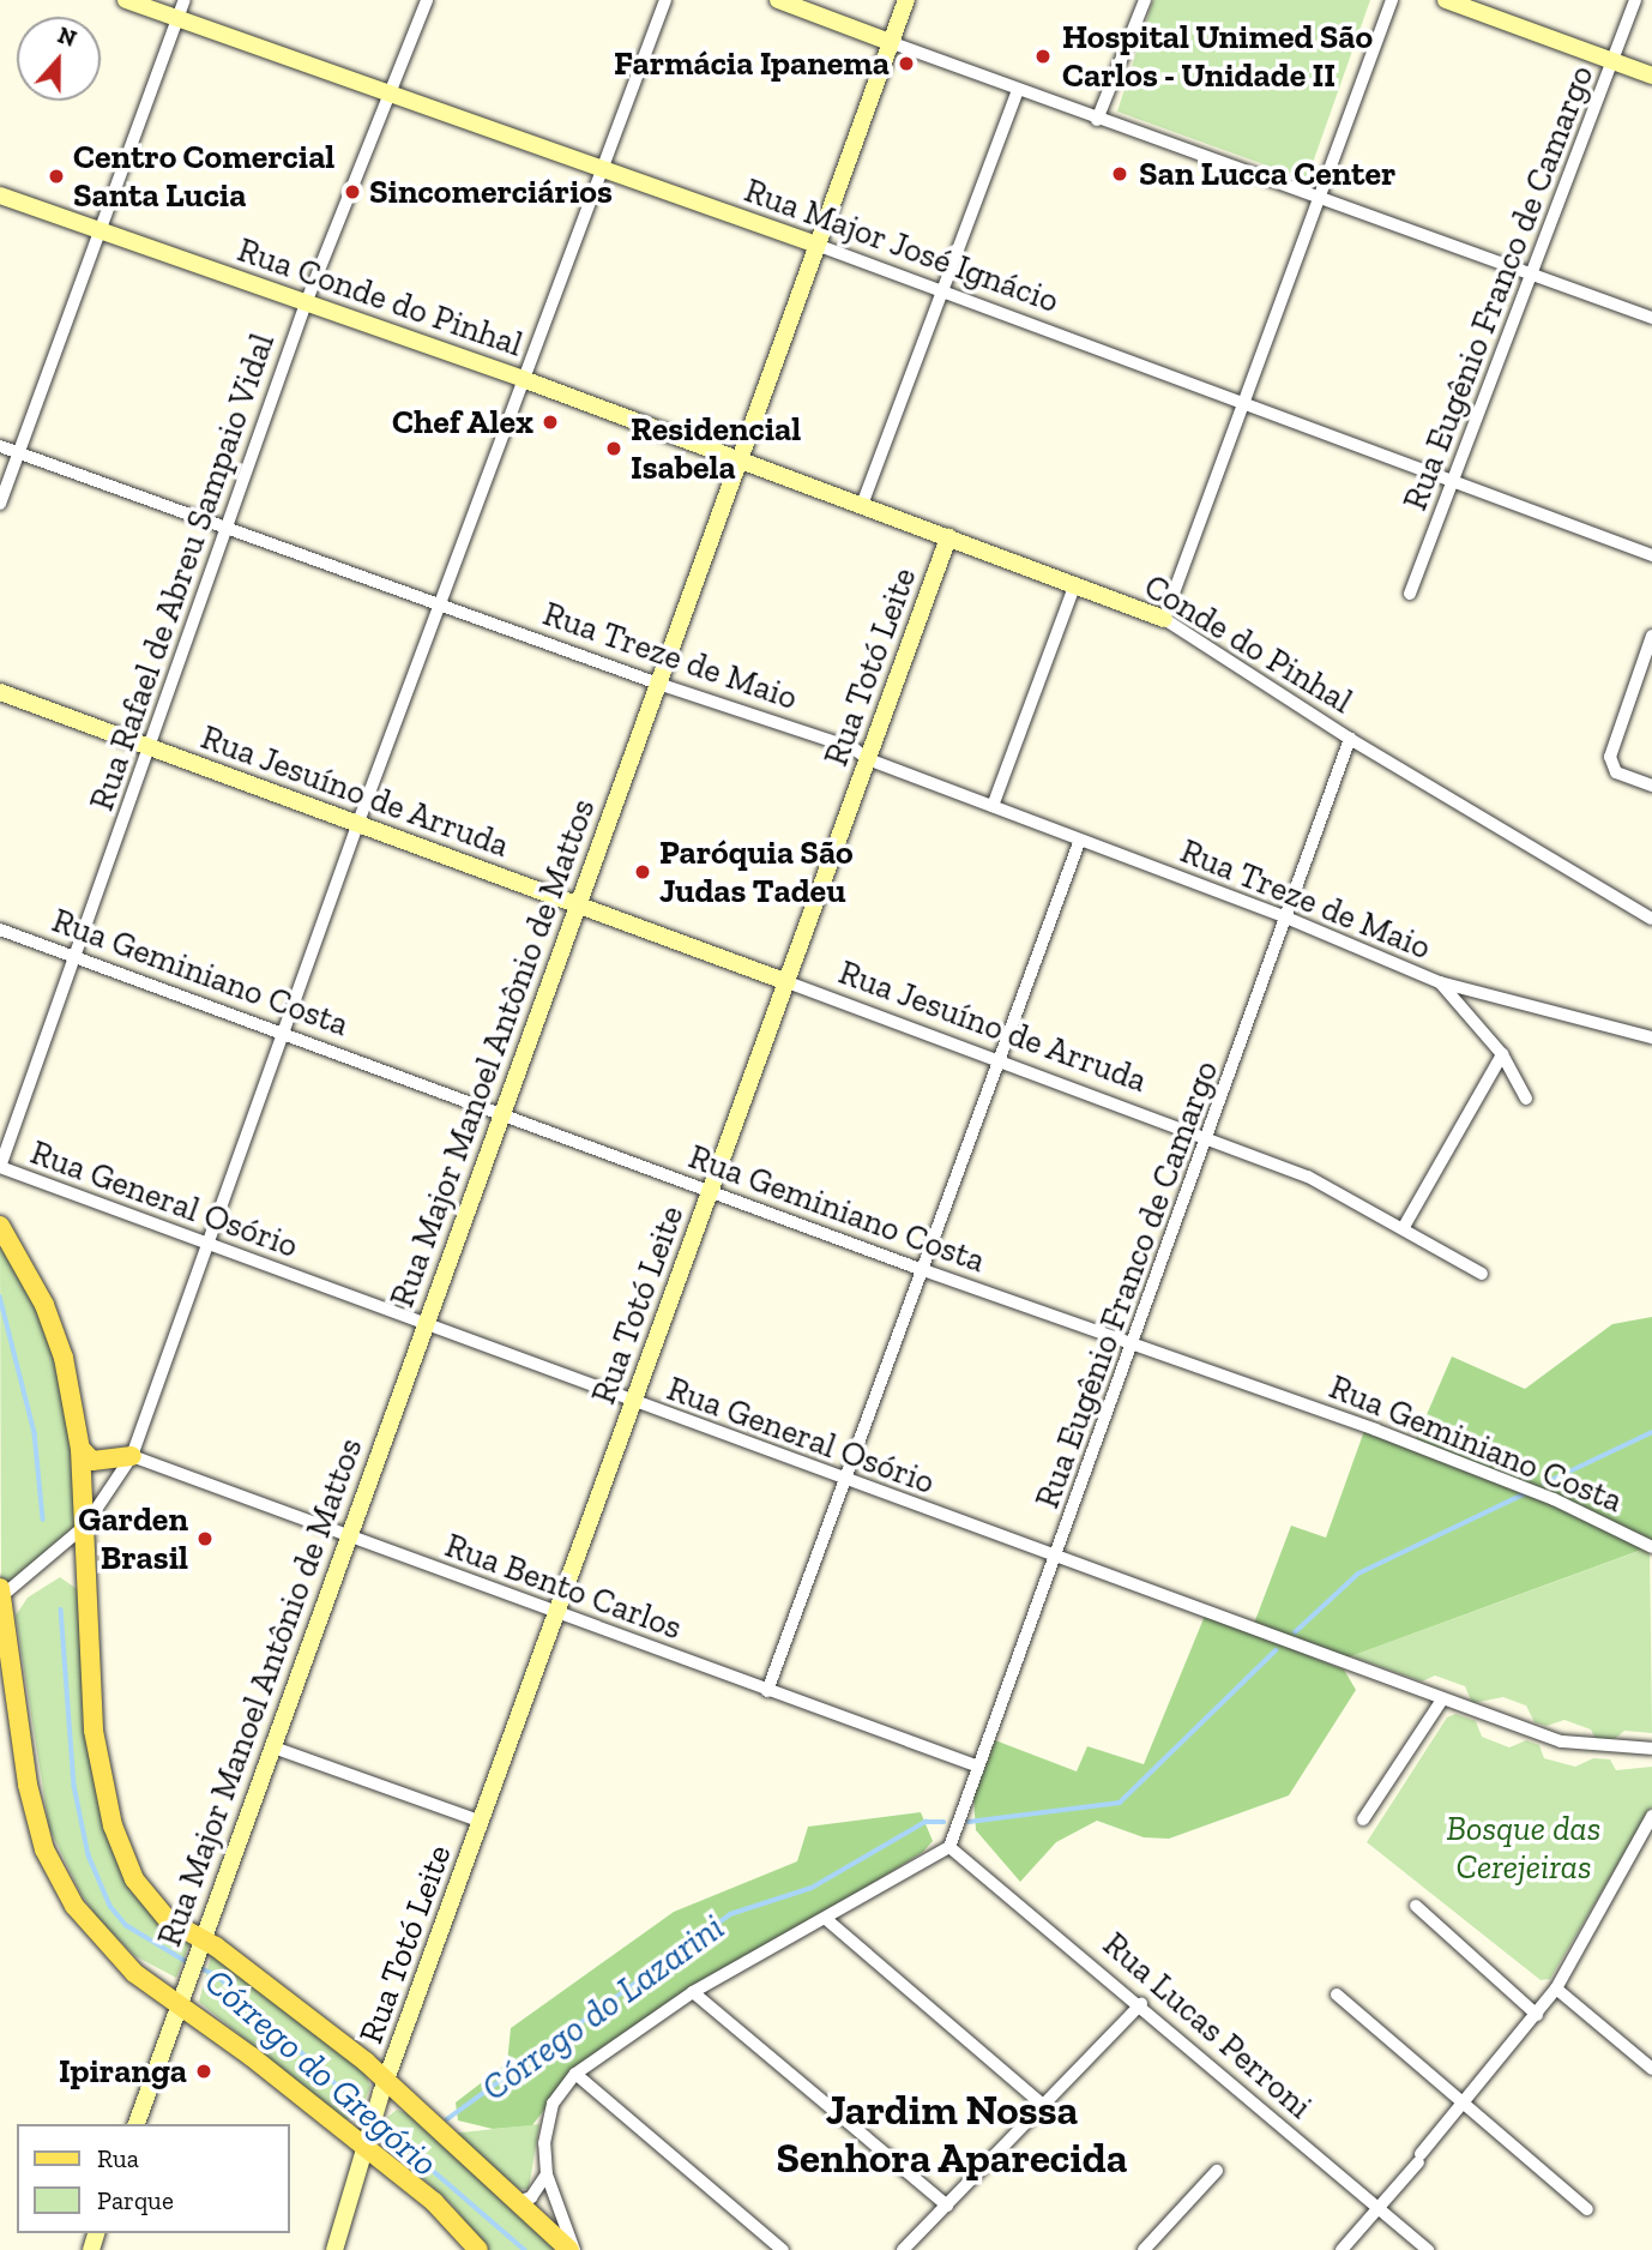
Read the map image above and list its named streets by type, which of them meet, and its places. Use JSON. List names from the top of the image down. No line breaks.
{"streets":{"street":["Rua Major José Ignácio","Rua Eugênio Franco de Camargo","Rua Conde do Pinhal","Rua Rafael de Abreu Sampaio Vidal","Conde do Pinhal","Rua Treze de Maio","Rua Totó Leite","Rua Jesuíno de Arruda","Rua Geminiano Costa","Rua Major Manoel Antônio de Mattos","Rua General Osório","Rua Bento Carlos","Rua Lucas Perroni"]},"crossings":[["Rua Major José Ignácio","Rua Eugênio Franco de Camargo"],["Rua Major José Ignácio","Rua Rafael de Abreu Sampaio Vidal"],["Rua Major José Ignácio","Rua Major Manoel Antônio de Mattos"],["Rua Eugênio Franco de Camargo","Conde do Pinhal"],["Rua Eugênio Franco de Camargo","Rua Treze de Maio"],["Rua Eugênio Franco de Camargo","Rua Jesuíno de Arruda"],["Rua Eugênio Franco de Camargo","Rua Geminiano Costa"],["Rua Eugênio Franco de Camargo","Rua General Osório"],["Rua Eugênio Franco de Camargo","Rua Bento Carlos"],["Rua Eugênio Franco de Camargo","Rua Lucas Perroni"],["Rua Conde do Pinhal","Rua Rafael de Abreu Sampaio Vidal"],["Rua Conde do Pinhal","Conde do Pinhal"],["Rua Conde do Pinhal","Rua Major Manoel Antônio de Mattos"],["Rua Rafael de Abreu Sampaio Vidal","Rua Treze de Maio"],["Rua Rafael de Abreu Sampaio Vidal","Rua Jesuíno de Arruda"],["Rua Rafael de Abreu Sampaio Vidal","Rua Geminiano Costa"],["Rua Rafael de Abreu Sampaio Vidal","Rua General Osório"],["Conde do Pinhal","Rua Totó Leite"],["Conde do Pinhal","Rua Major Manoel Antônio de Mattos"],["Rua Treze de Maio","Rua Totó Leite"],["Rua Treze de Maio","Rua Major Manoel Antônio de Mattos"],["Rua Totó Leite","Rua Jesuíno de Arruda"],["Rua Totó Leite","Rua Geminiano Costa"],["Rua Totó Leite","Rua General Osório"],["Rua Totó Leite","Rua Bento Carlos"],["Rua Jesuíno de Arruda","Rua Major Manoel Antônio de Mattos"],["Rua Geminiano Costa","Rua Major Manoel Antônio de Mattos"],["Rua Major Manoel Antônio de Mattos","Rua General Osório"],["Rua Major Manoel Antônio de Mattos","Rua Bento Carlos"]],"districts":["Jardim Nossa Senhora Aparecida"],"water":["Córrego do Lazarini","Córrego do Gregório"],"parks":["Bosque das Cerejeiras"],"places":["Hospital Unimed São Carlos - Unidade II","Farmácia Ipanema","San Lucca Center","Centro Comercial Santa Lucia","Sincomerciários","Chef Alex","Residencial Isabela","Paróquia São Judas Tadeu","Garden Brasil","Ipiranga"],"legend":["Rua","Parque"],"north":"top"}
